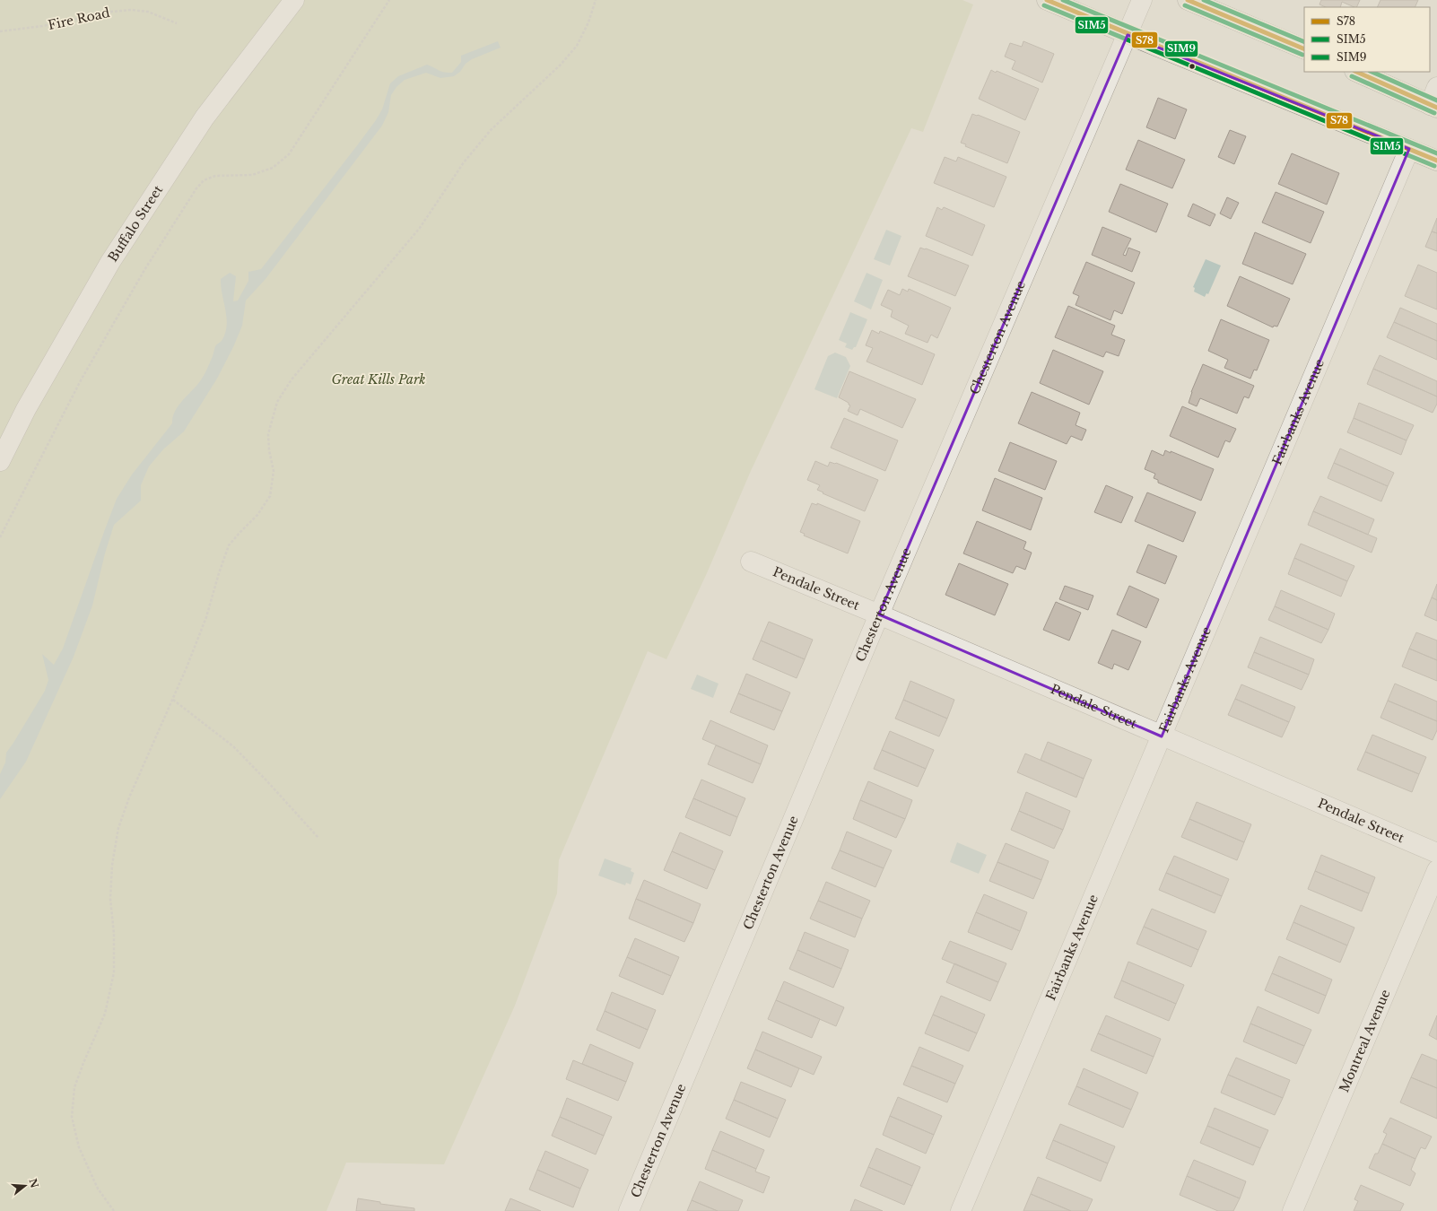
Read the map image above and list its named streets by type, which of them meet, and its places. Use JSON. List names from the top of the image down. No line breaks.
{"streets":{"street":["Buffalo Street","Chesterton Avenue","Fairbanks Avenue","Pendale Street","Montreal Avenue"],"path":["Fire Road"]},"crossings":[["Chesterton Avenue","Pendale Street"],["Fairbanks Avenue","Pendale Street"]],"parks":["Great Kills Park"],"lines":["transit line S78","transit line SIM9","transit line SIM5"],"legend":["S78","SIM5","SIM9"],"north":"right"}
